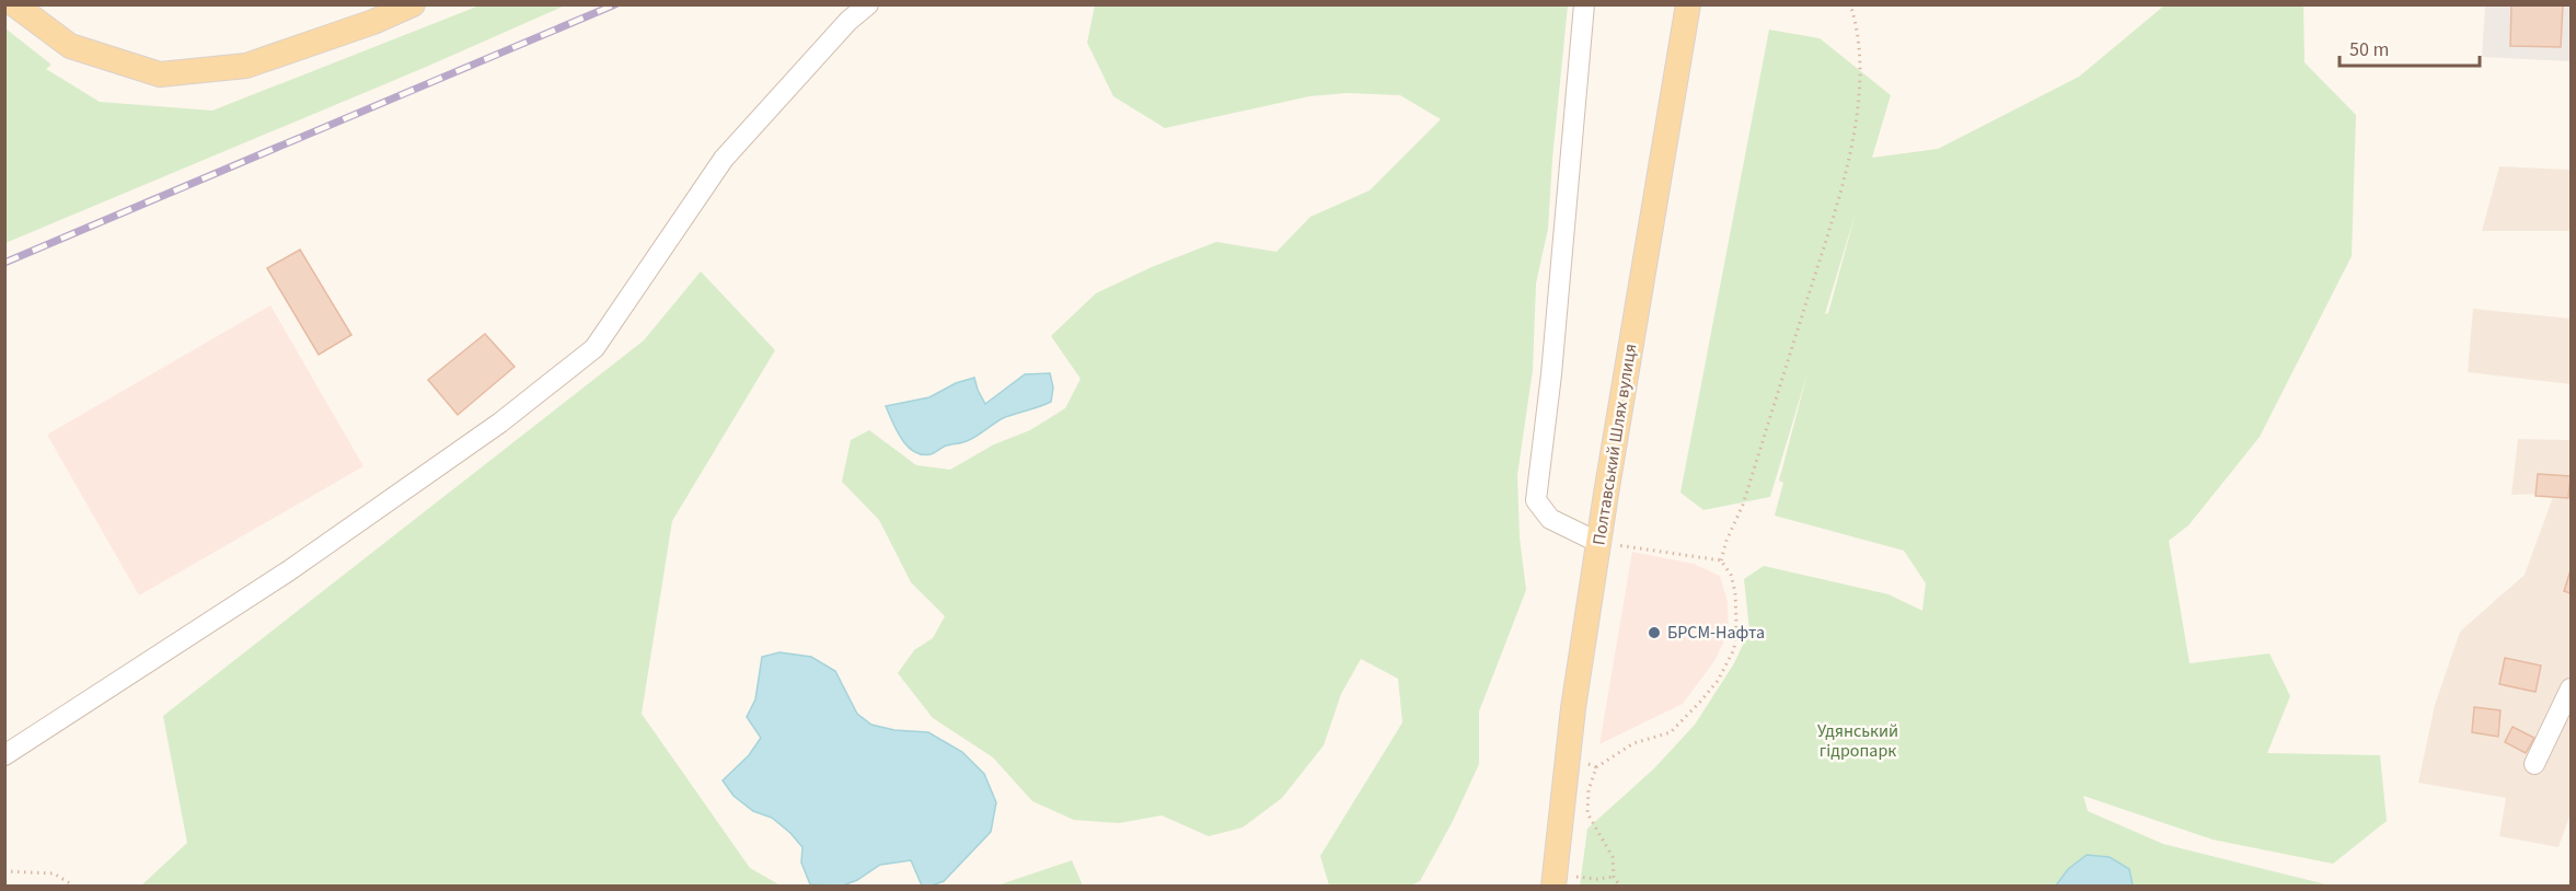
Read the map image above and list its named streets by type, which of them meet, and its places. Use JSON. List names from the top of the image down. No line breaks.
{"streets":{"main road":["Полтавський Шлях вулиця"]},"parks":["Удянський гідропарк"],"places":["БРСМ-Нафта"],"scale_bar":"50 m"}
